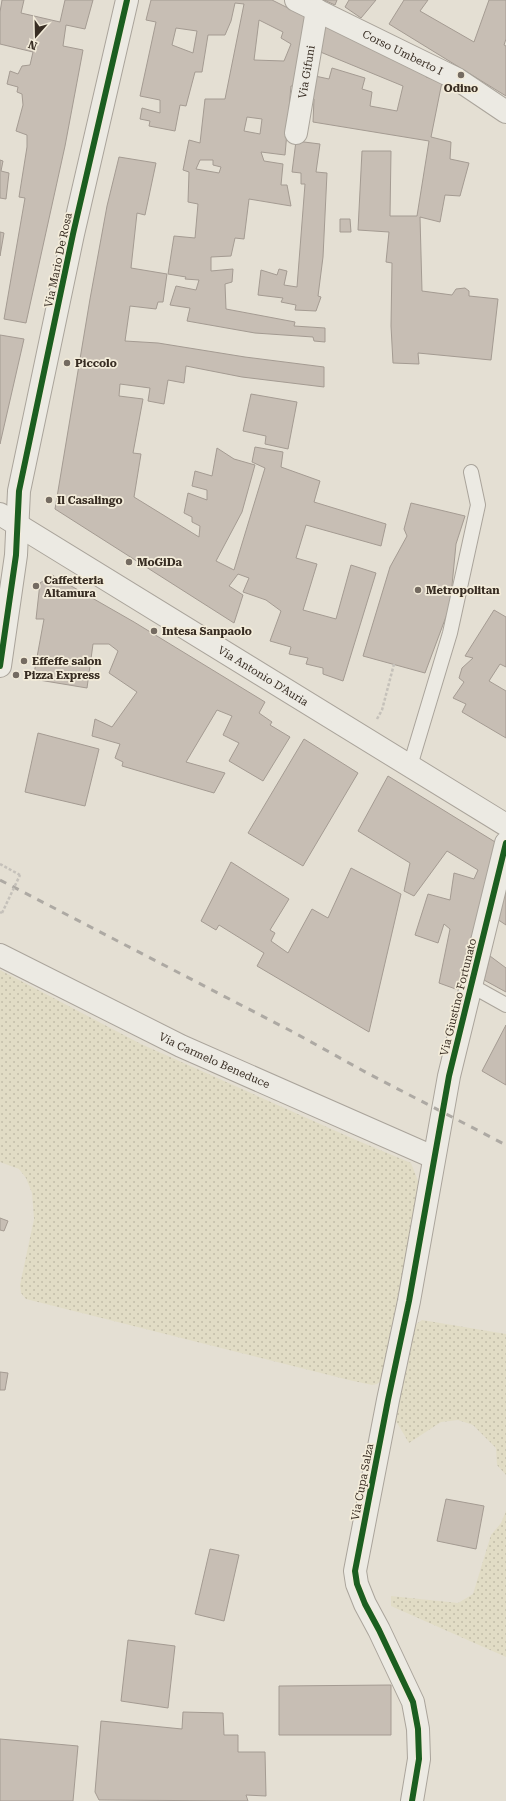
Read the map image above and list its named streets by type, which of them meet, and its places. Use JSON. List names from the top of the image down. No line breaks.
{"streets":{"street":["Corso Umberto I","Via Gifuni","Via Mario De Rosa","Via Antonio D'Auria","Via Giustino Fortunato","Via Carmelo Beneduce","Via Cupa Salza"]},"crossings":[["Corso Umberto I","Via Gifuni"],["Via Mario De Rosa","Via Antonio D'Auria"],["Via Giustino Fortunato","Via Carmelo Beneduce"],["Via Giustino Fortunato","Via Cupa Salza"],["Via Carmelo Beneduce","Via Cupa Salza"]],"places":["Odino","Piccolo","Il Casalingo","MoGiDa","Caffetteria Altamura","Metropolitan","Intesa Sanpaolo","Effeffe salon","Pizza Express"],"north":"bottom"}
